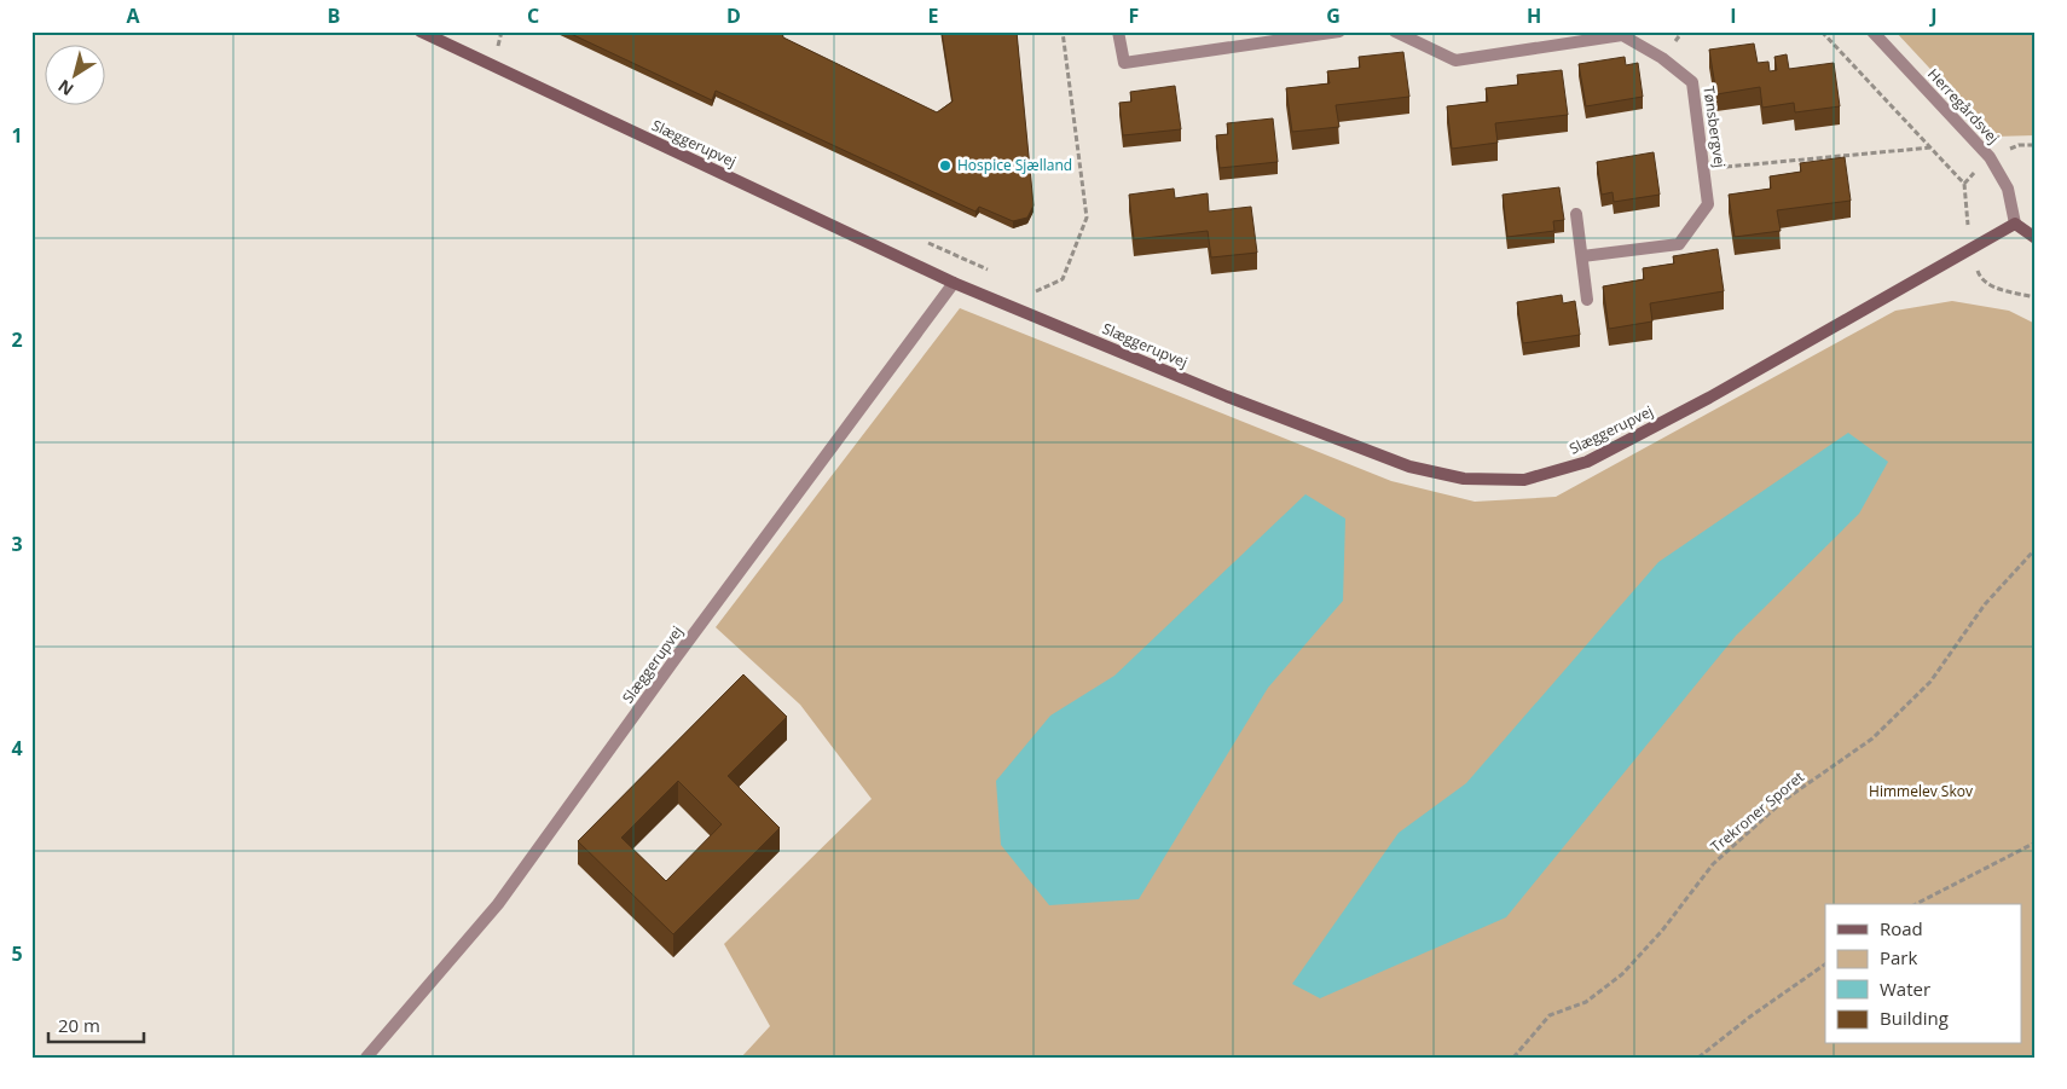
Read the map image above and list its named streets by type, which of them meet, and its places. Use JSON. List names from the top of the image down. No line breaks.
{"streets":{"street":["Herregårdsvej","Tønsbergvej","Slæggerupvej"],"path":["Trekroner Sporet"]},"crossings":[["Herregårdsvej","Slæggerupvej"]],"parks":["Himmelev Skov"],"places":["Hospice Sjælland"],"legend":["Road","Park","Water","Building"],"scale_bar":"20 m","north":"bottom left","grid":{"columns":["A","B","C","D","E","F","G","H","I","J"],"rows":["1","2","3","4","5"]}}
